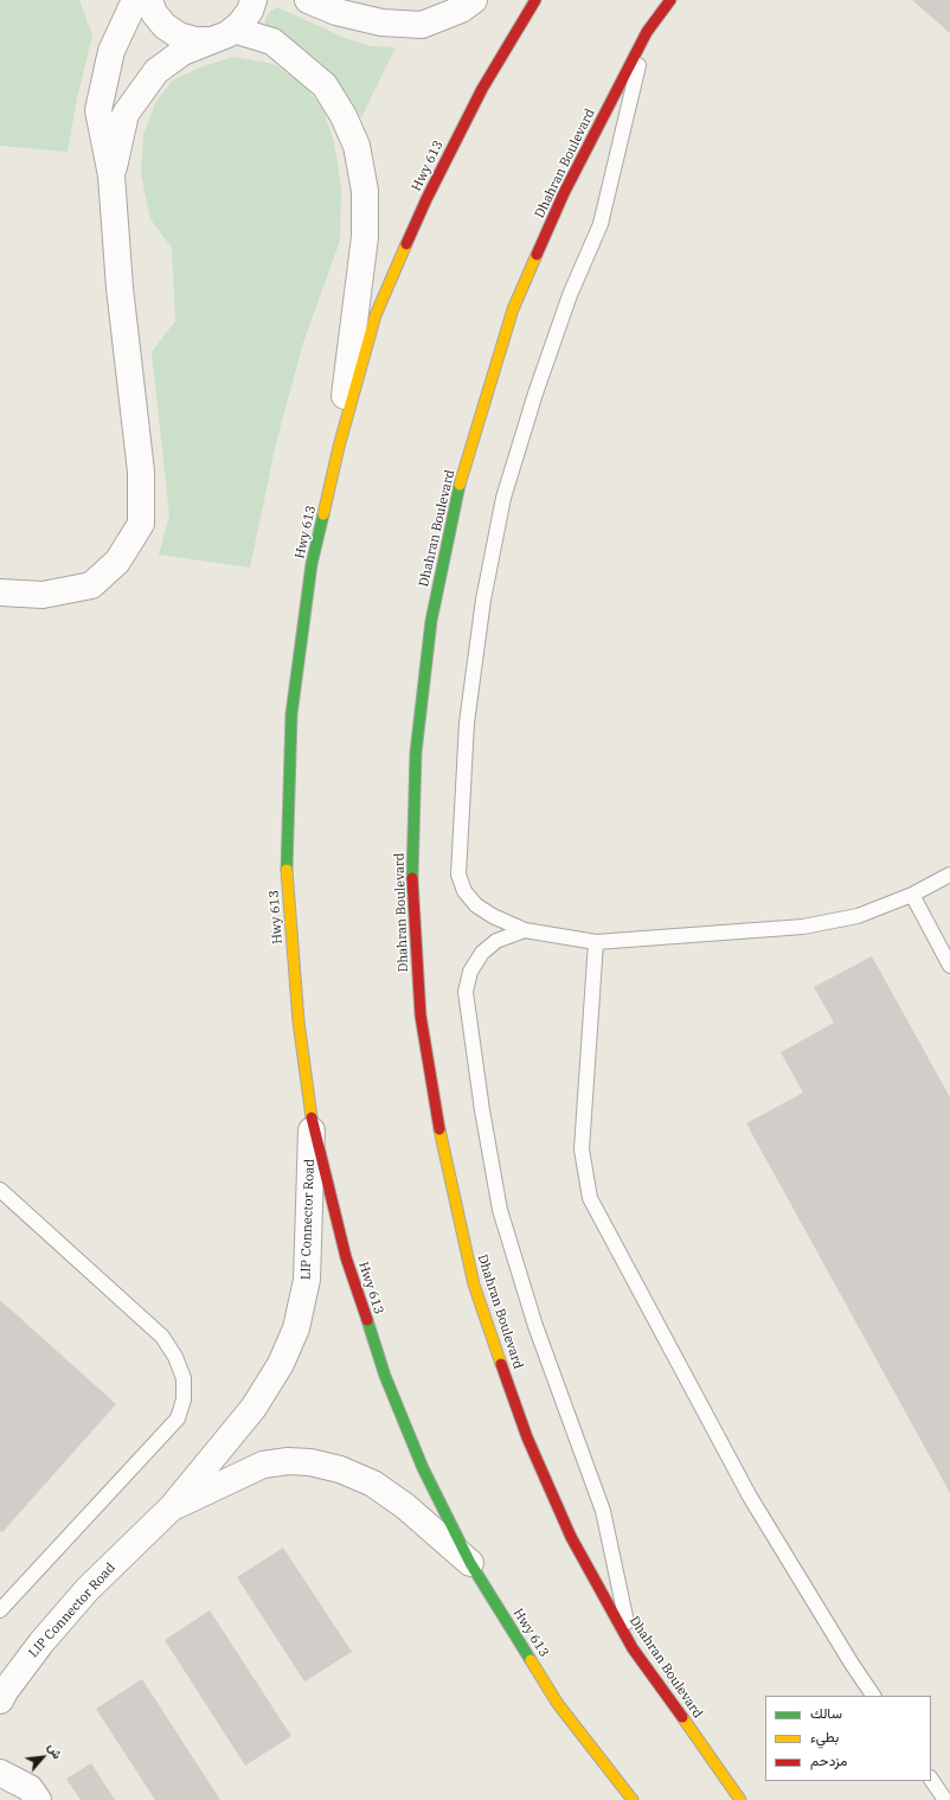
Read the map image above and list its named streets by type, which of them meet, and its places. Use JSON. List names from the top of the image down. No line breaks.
{"streets":{"main road":["Dhahran Boulevard","Hwy 613"],"street":["LIP Connector Road"]},"crossings":[["Hwy 613","LIP Connector Road"]],"legend":["سالك","بطيء","مزدحم"],"north":"top right"}
